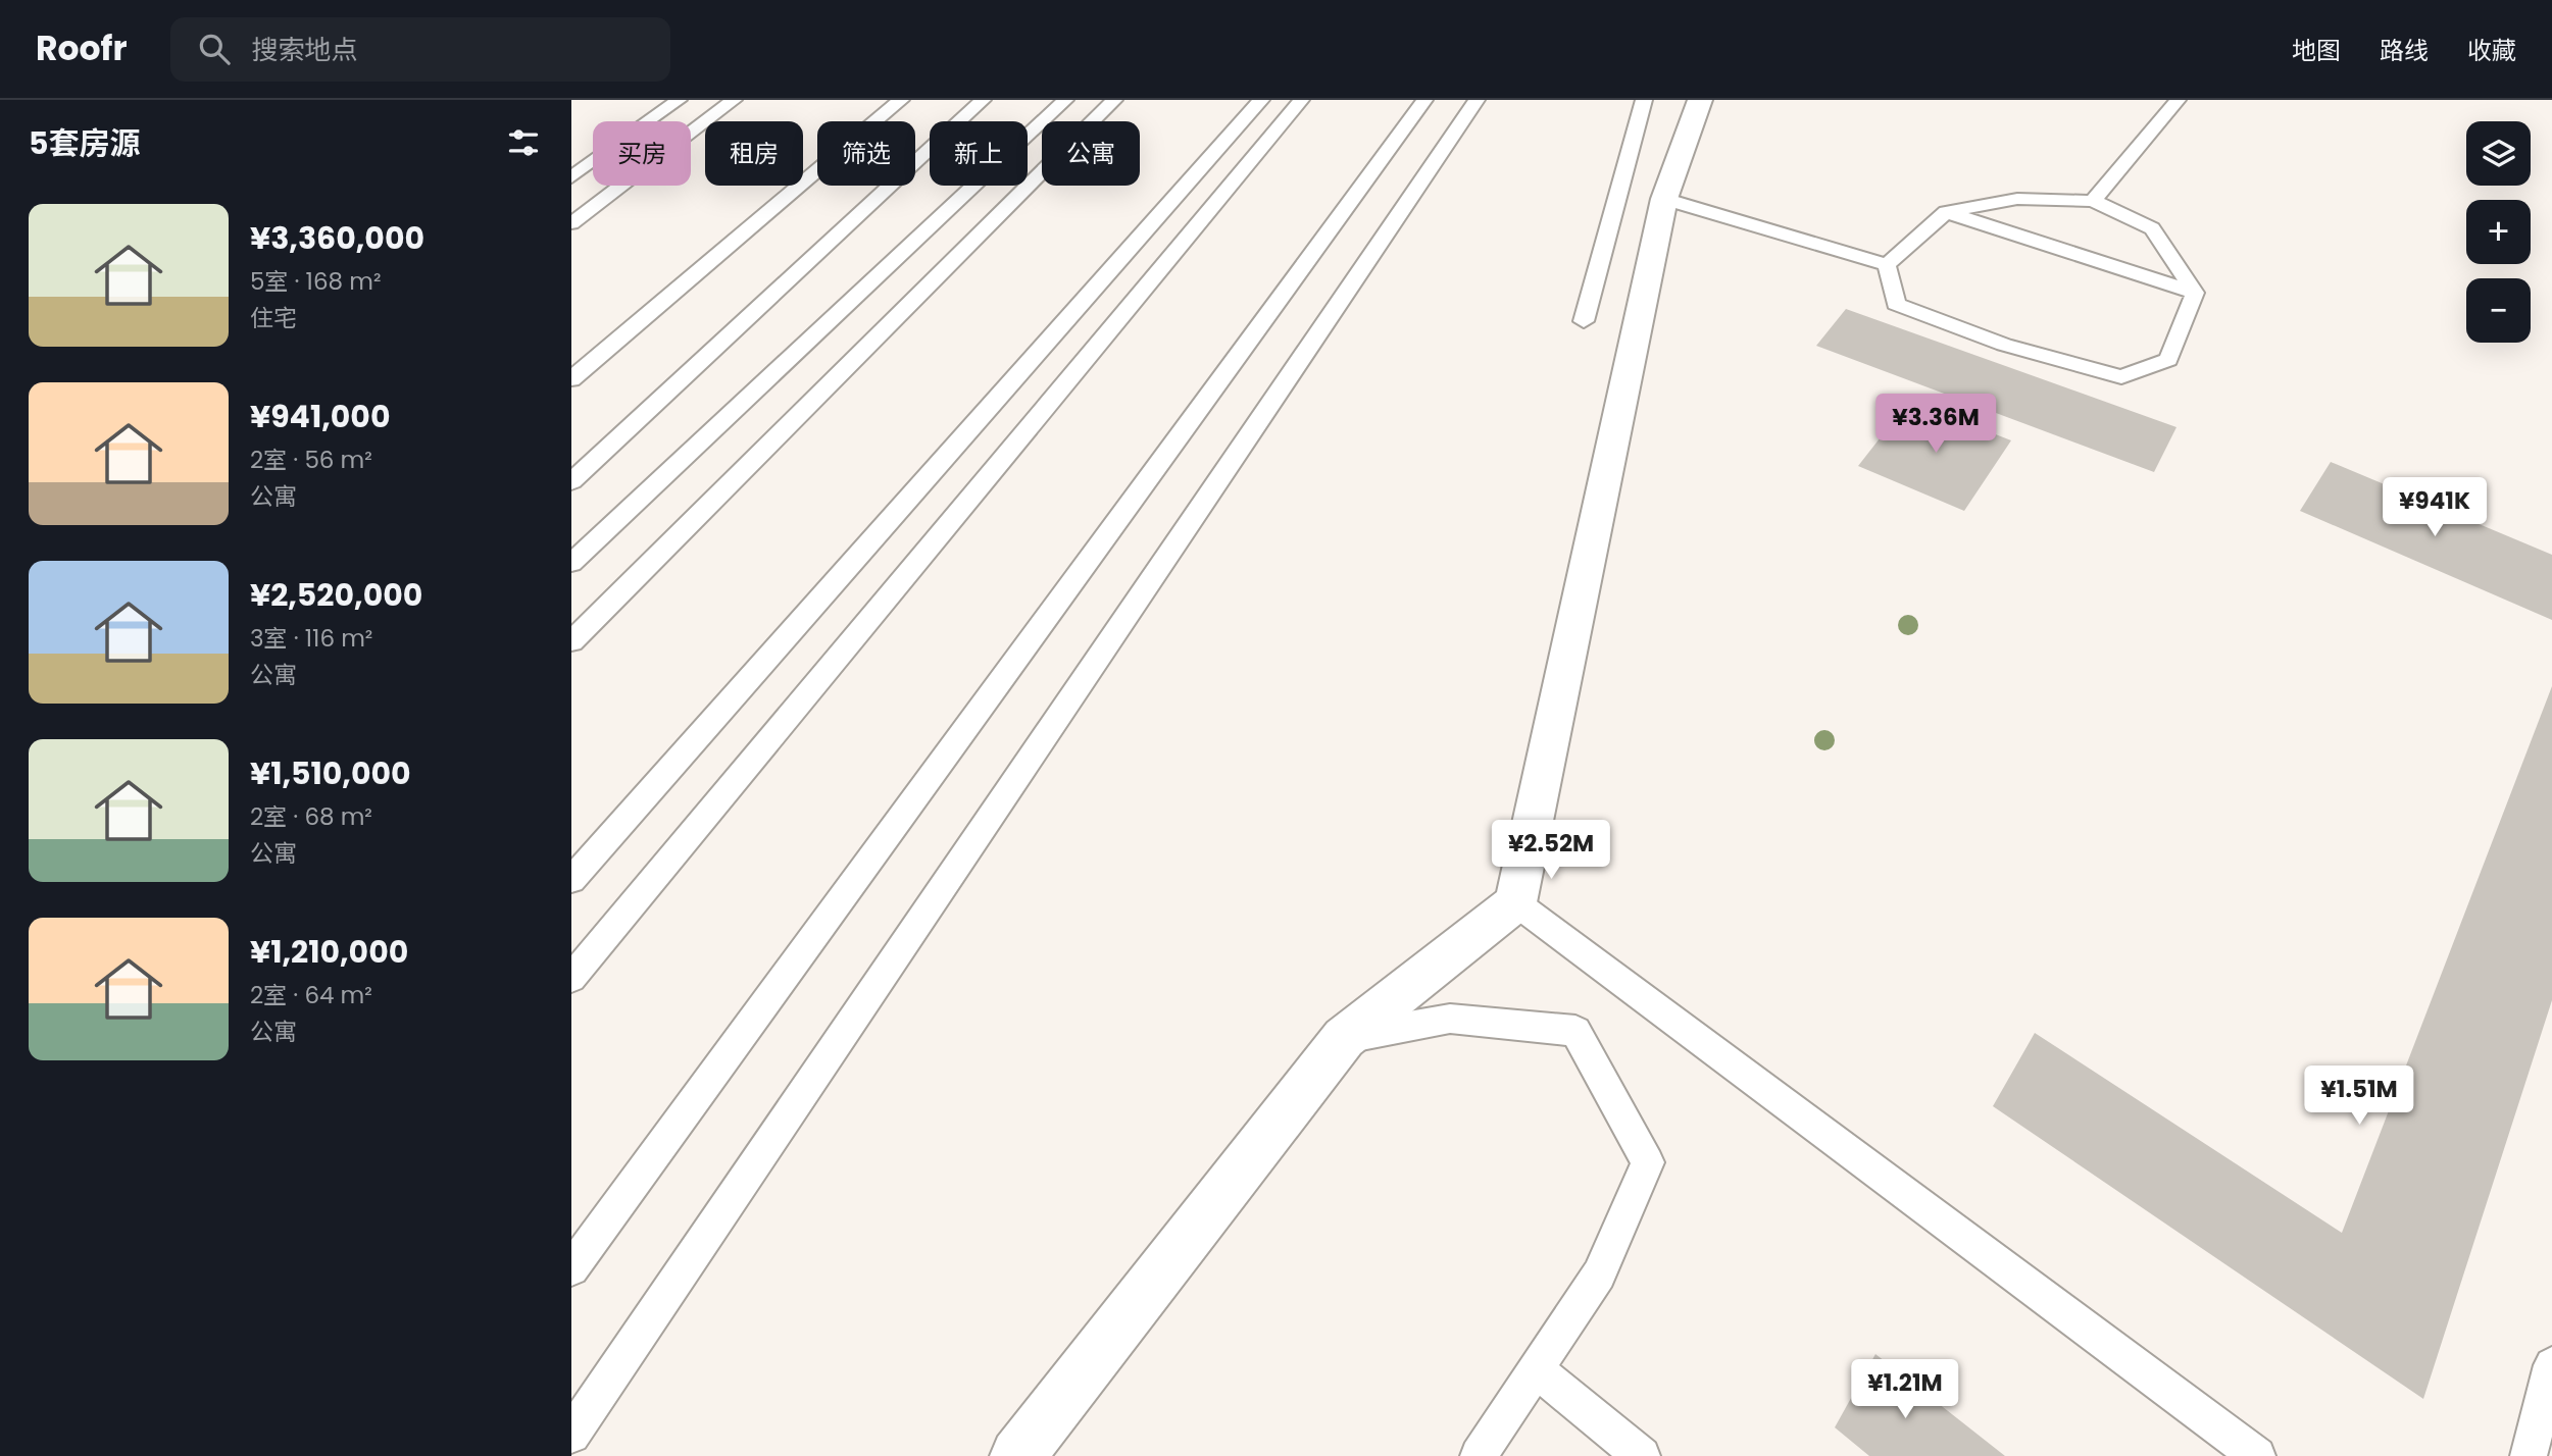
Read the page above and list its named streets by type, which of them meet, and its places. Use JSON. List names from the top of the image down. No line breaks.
{"page":{"header":"Roofr","search":"搜索地点","nav":["地图","路线","收藏"],"heading":"5套房源","map_buttons":["+","−"],"chip":["买房","租房","筛选","新上","公寓"],"list":[{"name":"¥3,360,000","note":"5室 · 168 m² · 住宅"},{"name":"¥941,000","note":"2室 · 56 m² · 公寓"},{"name":"¥2,520,000","note":"3室 · 116 m² · 公寓"},{"name":"¥1,510,000","note":"2室 · 68 m² · 公寓"},{"name":"¥1,210,000","note":"2室 · 64 m² · 公寓"}],"price":["¥3.36M","¥941K","¥2.52M","¥1.51M","¥1.21M"]}}
